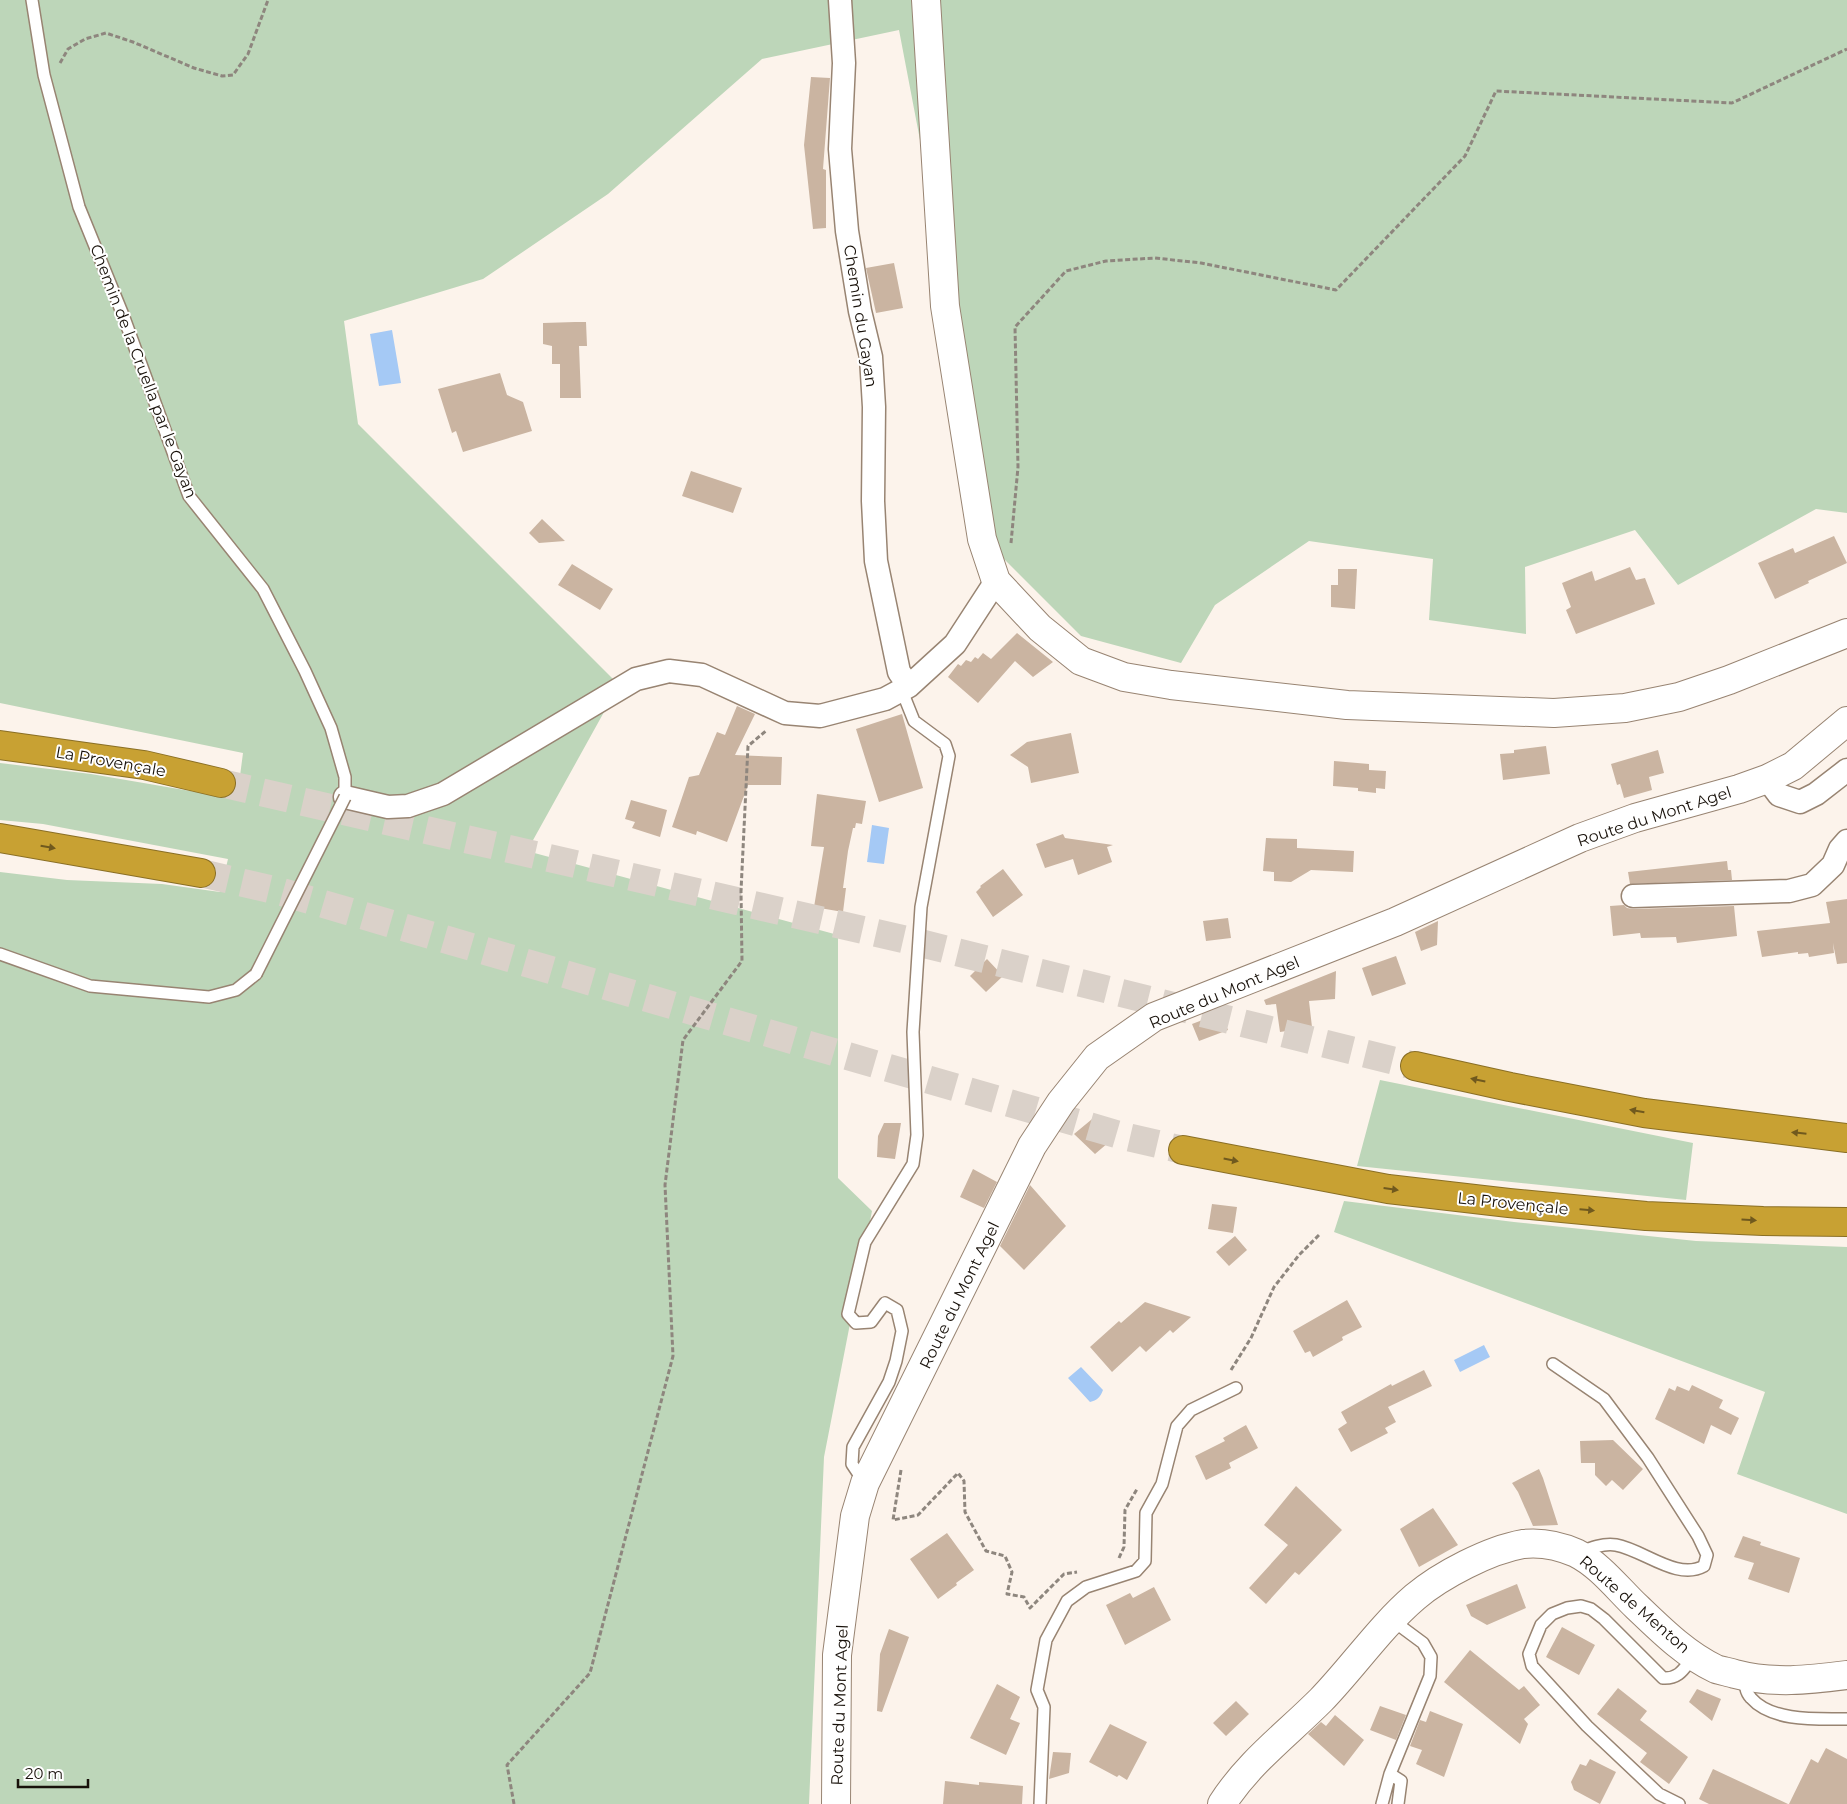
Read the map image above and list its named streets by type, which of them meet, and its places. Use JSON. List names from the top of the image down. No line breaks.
{"streets":{"highway":["La Provençale"],"street":["Chemin du Gayan","Route du Mont Agel","Route de Menton"],"lane":["Chemin de la Cruella par le Gayan"]},"scale_bar":"20 m"}
